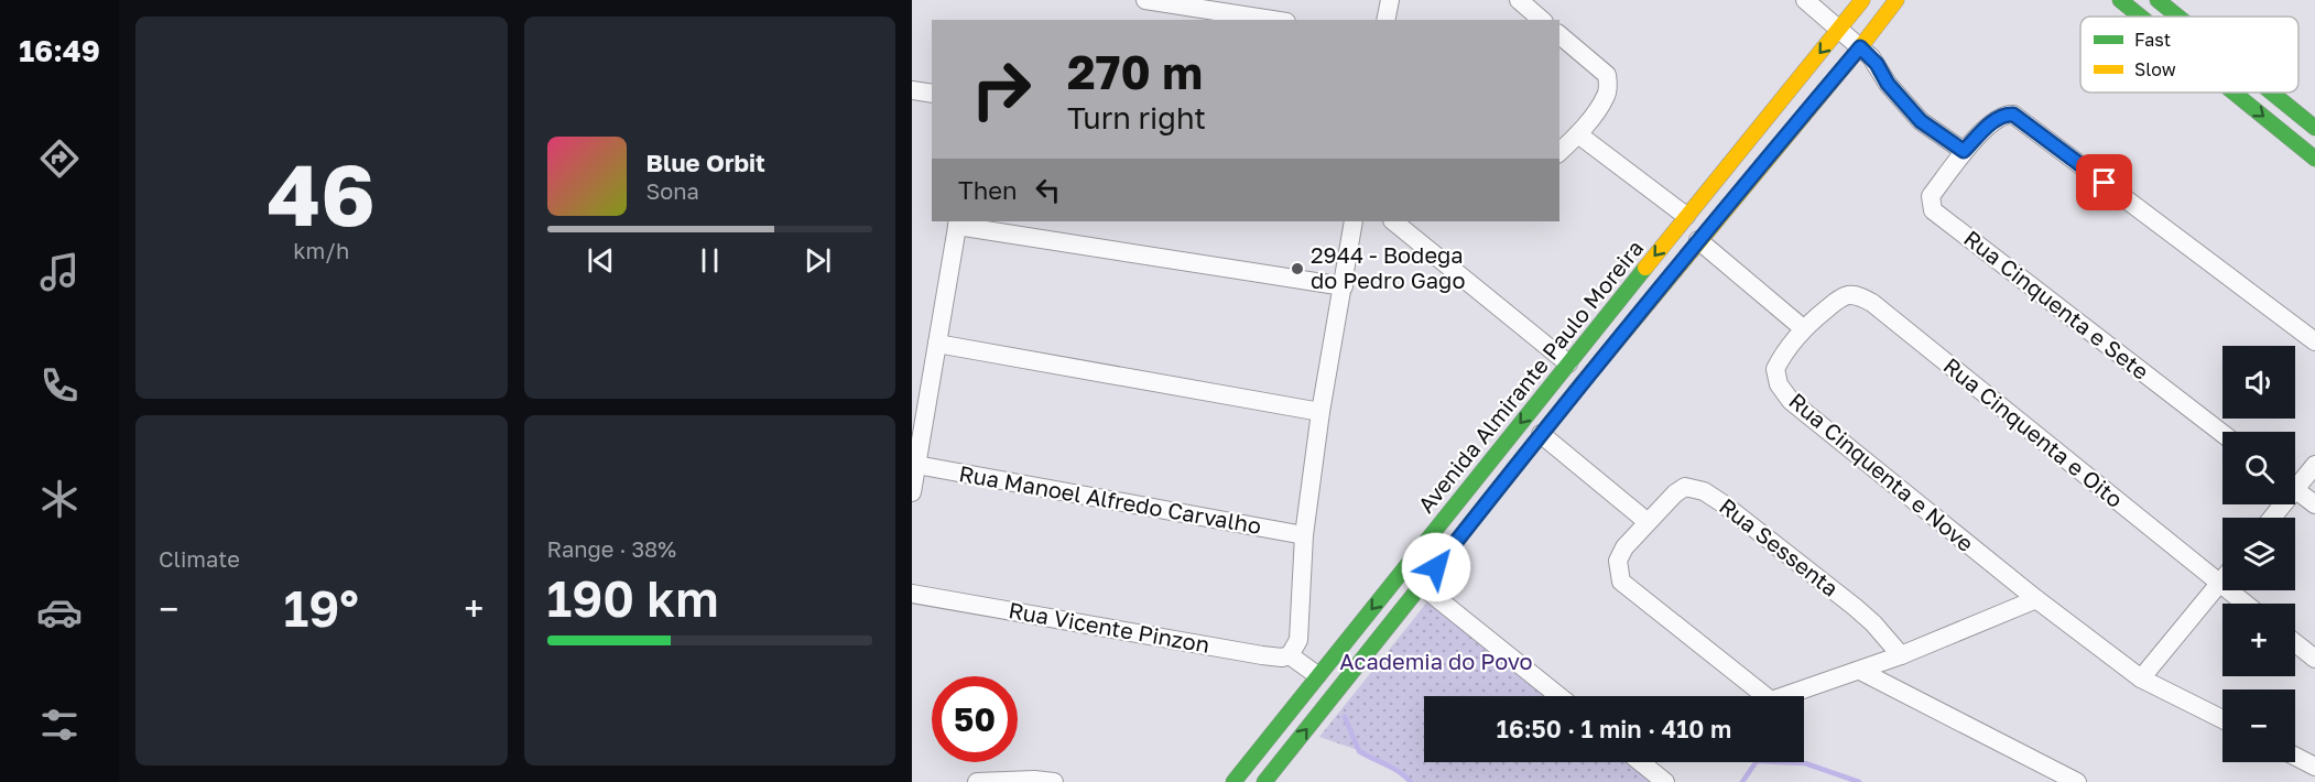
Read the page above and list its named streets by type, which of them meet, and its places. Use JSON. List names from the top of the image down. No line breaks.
{"streets":{"main road":["Avenida Almirante Paulo Moreira"],"street":["Rua Cinquenta e Sete","Rua Cinquenta e Oito","Rua Cinquenta e Nove","Rua Manoel Alfredo Carvalho","Rua Sessenta","Rua Vicente Pinzon"]},"crossings":[["Rua Cinquenta e Oito","Rua Cinquenta e Nove"]],"parks":["Academia do Povo"],"places":["2944 - Bodega do Pedro Gago"],"legend":["Fast","Slow"],"page":{"tabs":"16:49","tile":[["46","km/h"],"Climate",["Range · 38%","190 km"]],"turn":["270 m","Turn right"],"song":["Blue Orbit","Sona"],"then":"Then","map_buttons":["+","−"],"heat":["−","19°","+"],"limit":"50","trip":"16:50 · 1 min · 410 m"}}
